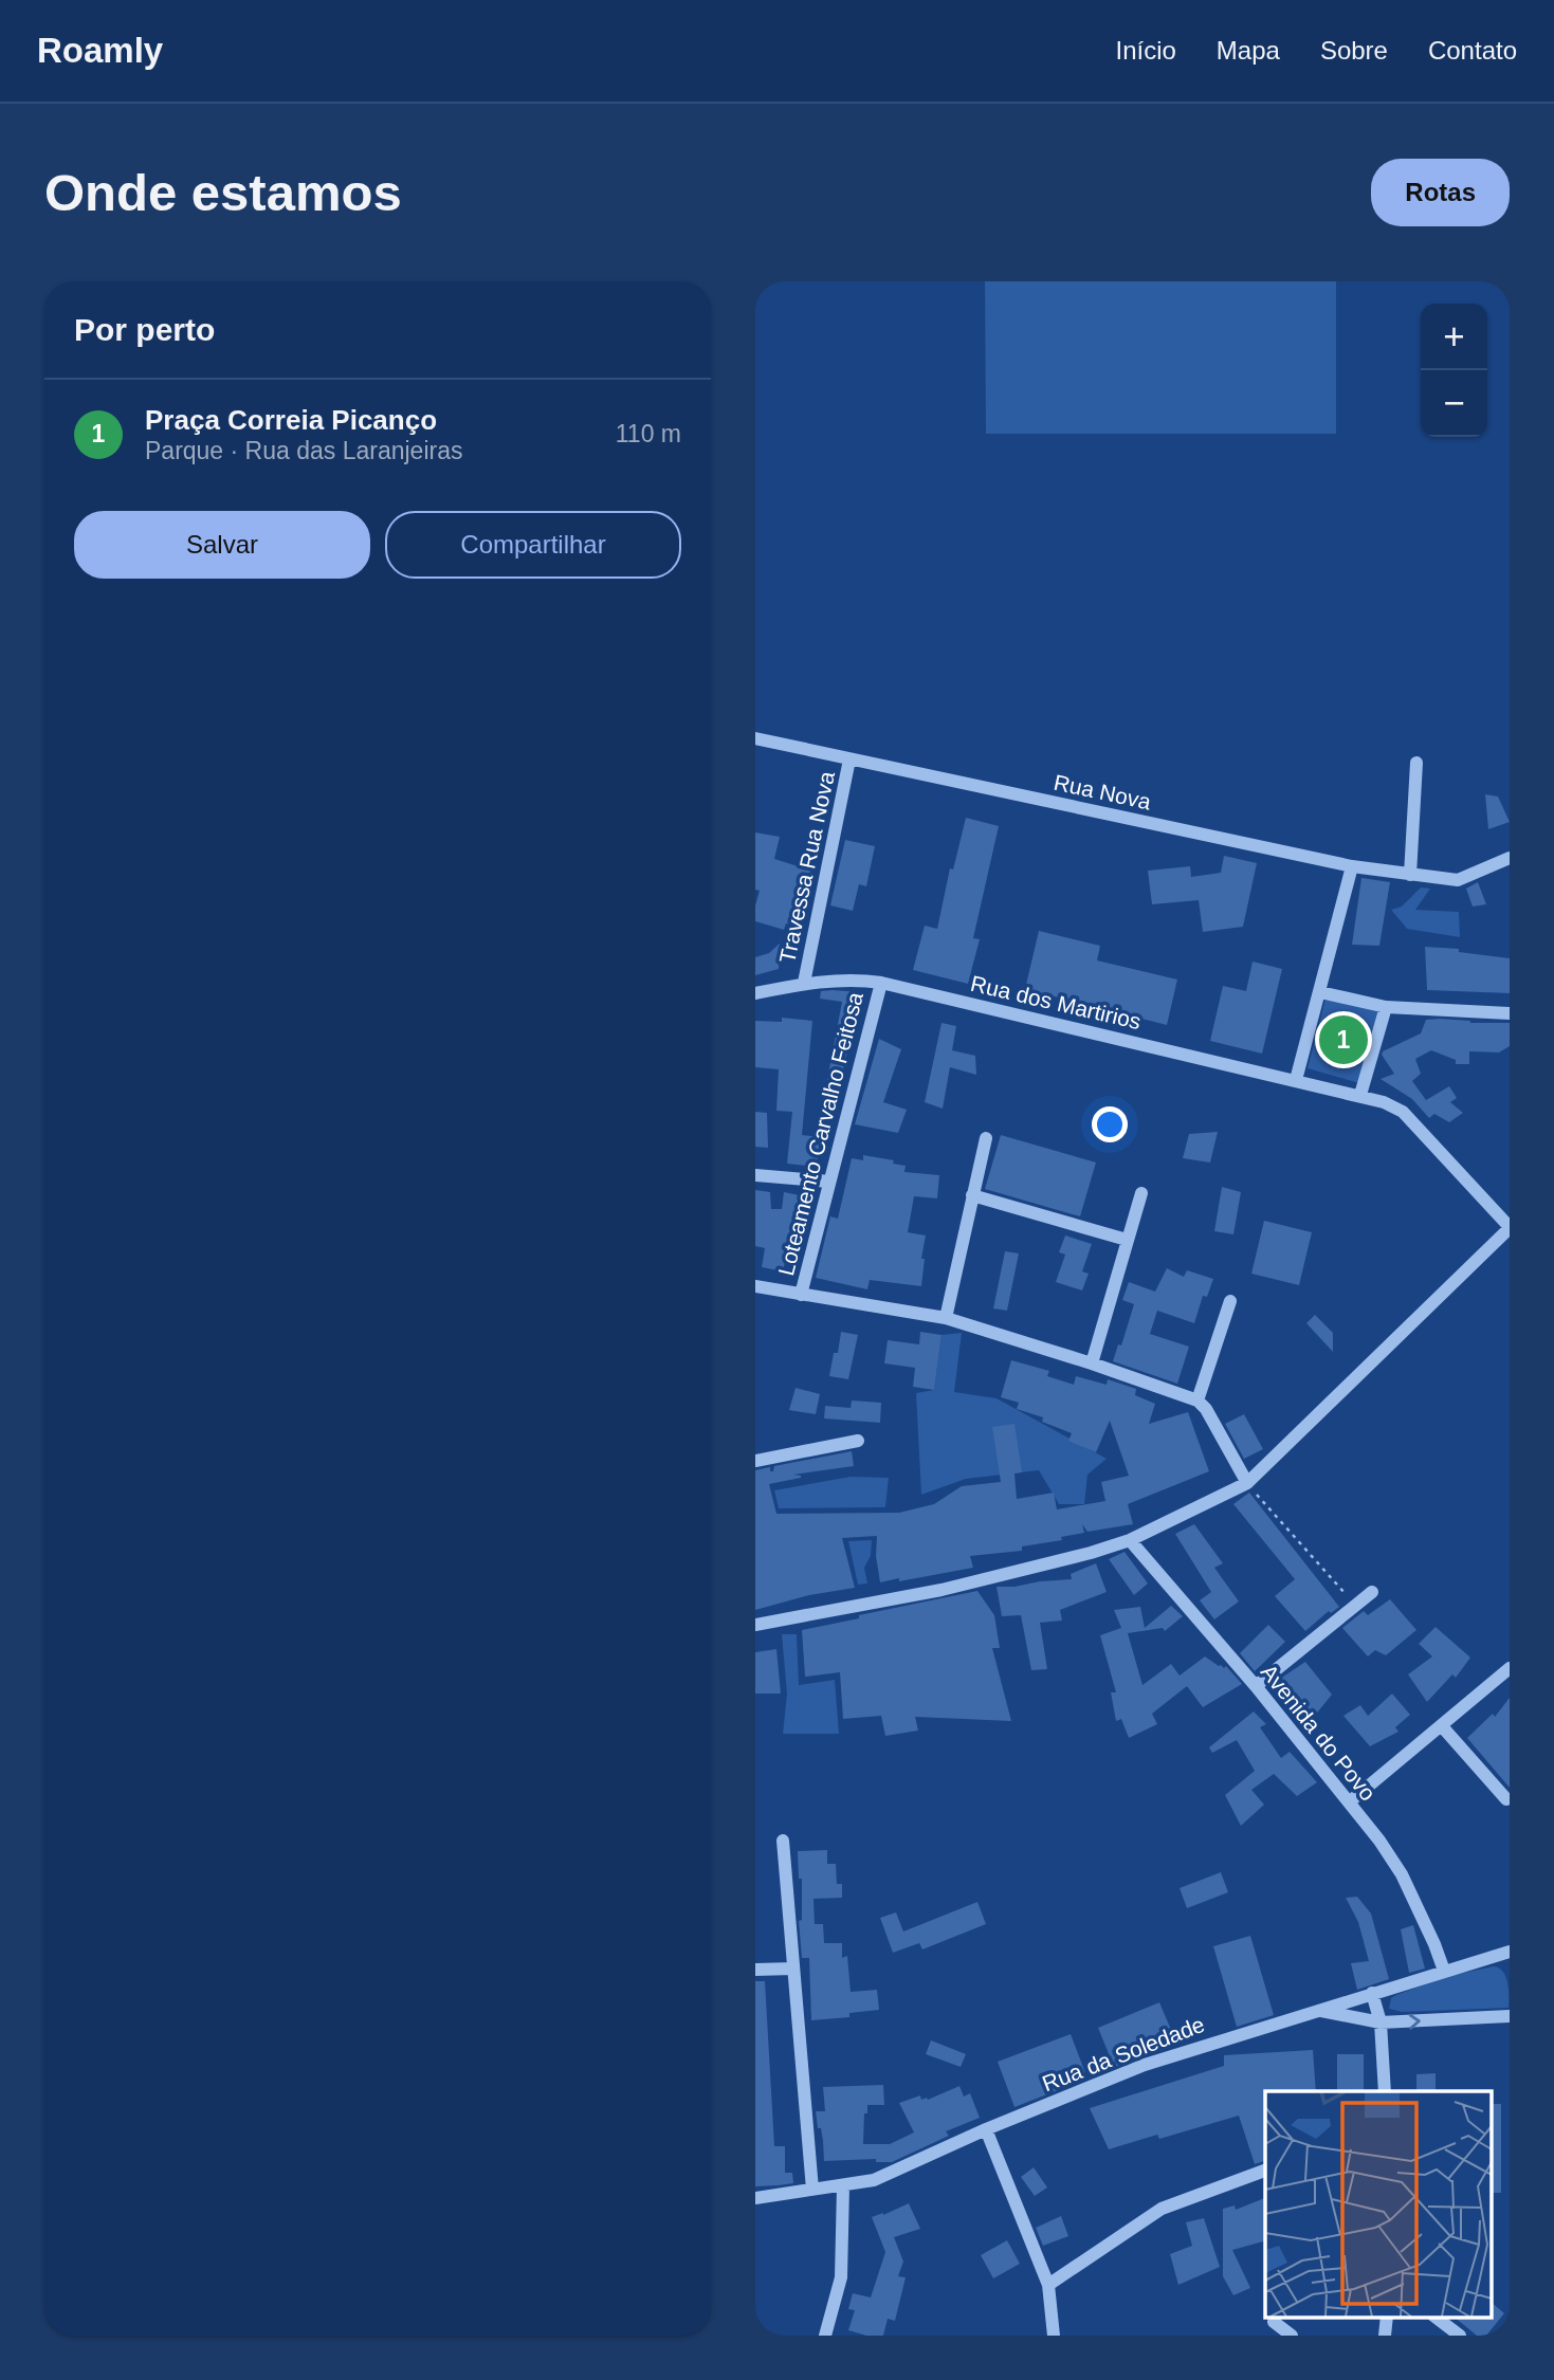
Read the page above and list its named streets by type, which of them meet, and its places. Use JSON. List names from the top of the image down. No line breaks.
{"streets":{"street":["Rua Nova","Travessa Rua Nova","Rua dos Martirios","Loteamento Carvalho Feitosa","Avenida do Povo","Rua da Soledade"]},"crossings":[["Rua Nova","Travessa Rua Nova"],["Travessa Rua Nova","Rua dos Martirios"],["Rua dos Martirios","Loteamento Carvalho Feitosa"],["Avenida do Povo","Rua da Soledade"]],"page":{"header":"Roamly","nav":["Início","Mapa","Sobre","Contato"],"buttons":["Rotas",["Salvar","Compartilhar"]],"title":"Onde estamos","heading":"Por perto","map_buttons":["+","−"],"list":[{"mark":"1","name":"Praça Correia Picanço","note":"Parque · Rua das Laranjeiras","value":"110 m"}],"pins":"1"}}
